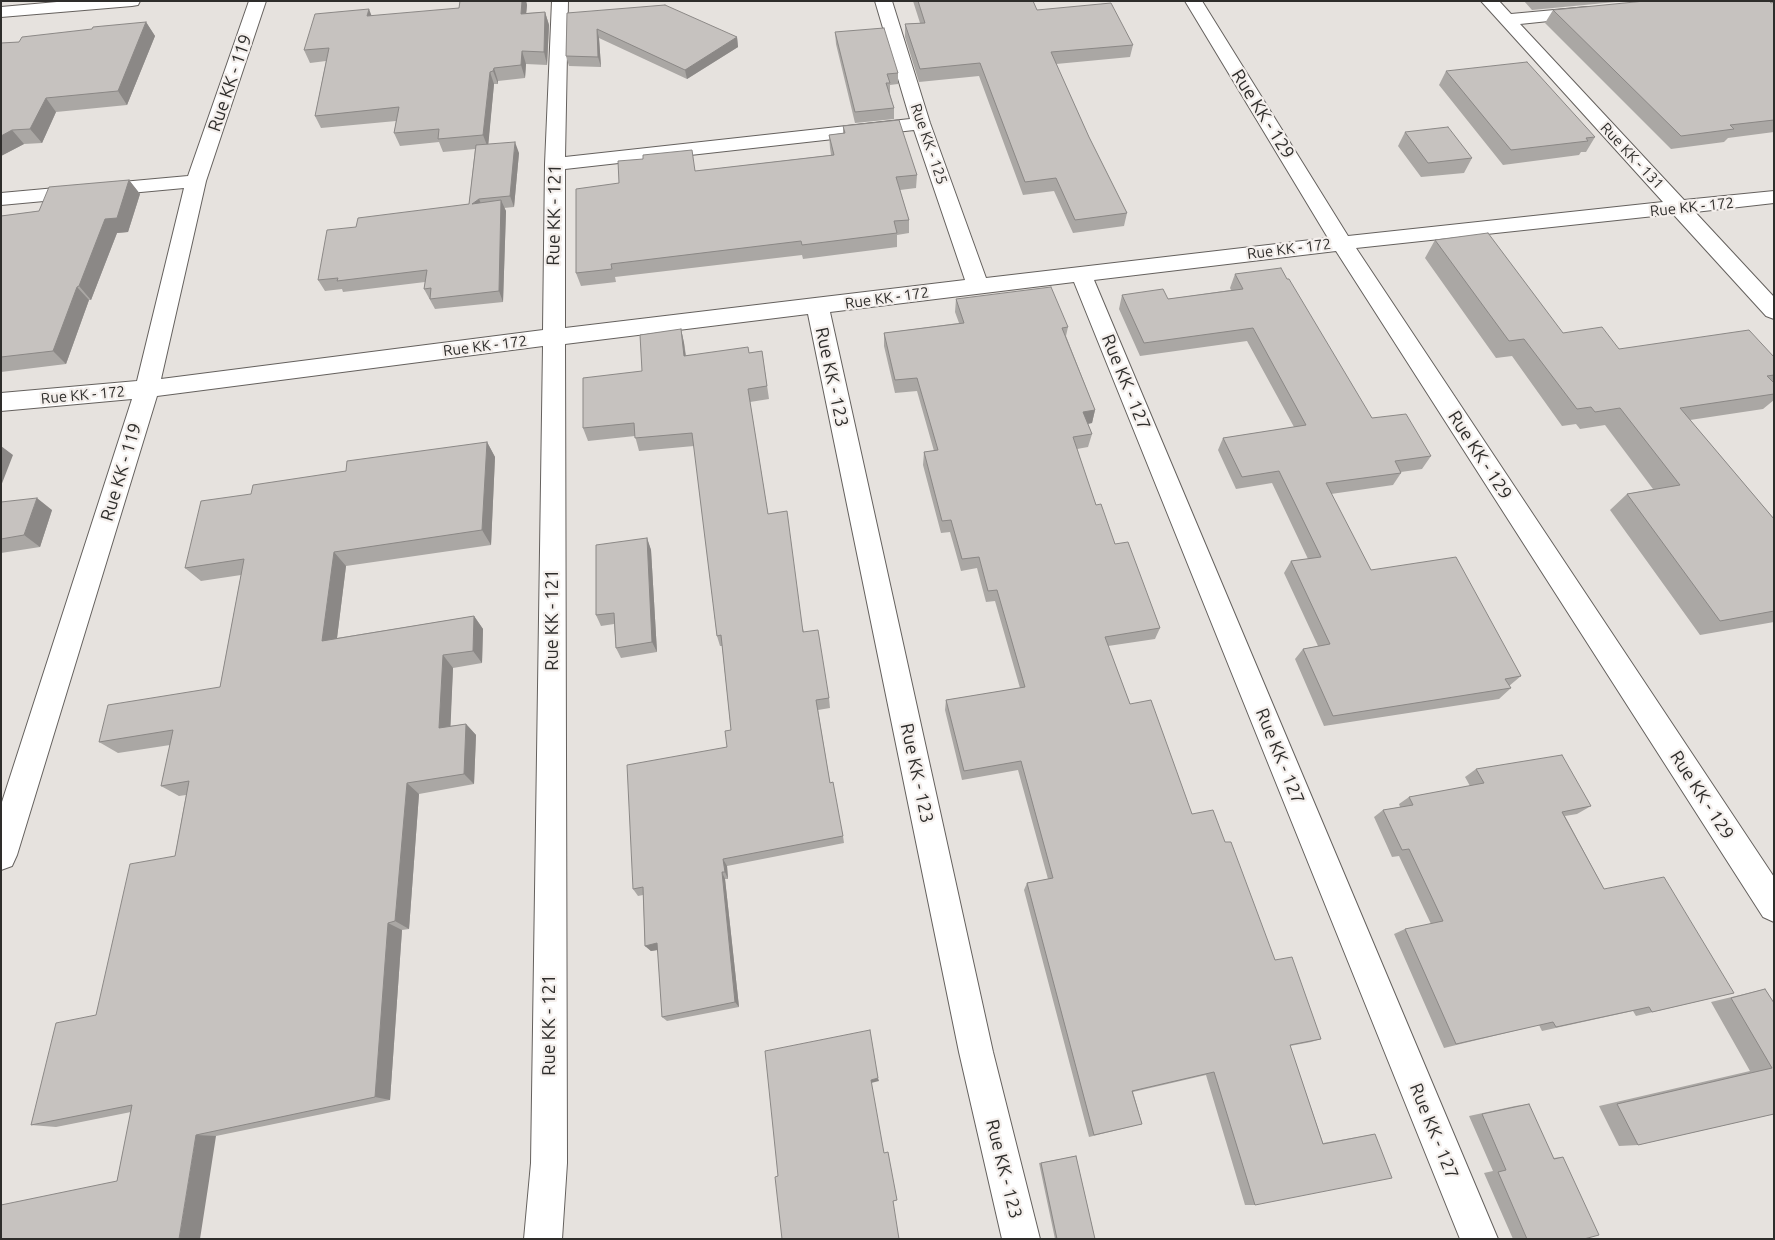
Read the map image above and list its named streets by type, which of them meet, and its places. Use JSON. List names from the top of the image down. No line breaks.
{"streets":{"street":["Rue KK - 119","Rue KK - 129","Rue KK - 125","Rue KK - 131","Rue KK - 172","Rue KK - 121","Rue KK - 123","Rue KK - 127"]},"crossings":[["Rue KK - 119","Rue KK - 172"],["Rue KK - 129","Rue KK - 172"],["Rue KK - 125","Rue KK - 172"],["Rue KK - 131","Rue KK - 172"],["Rue KK - 172","Rue KK - 121"],["Rue KK - 172","Rue KK - 123"],["Rue KK - 172","Rue KK - 127"]]}
